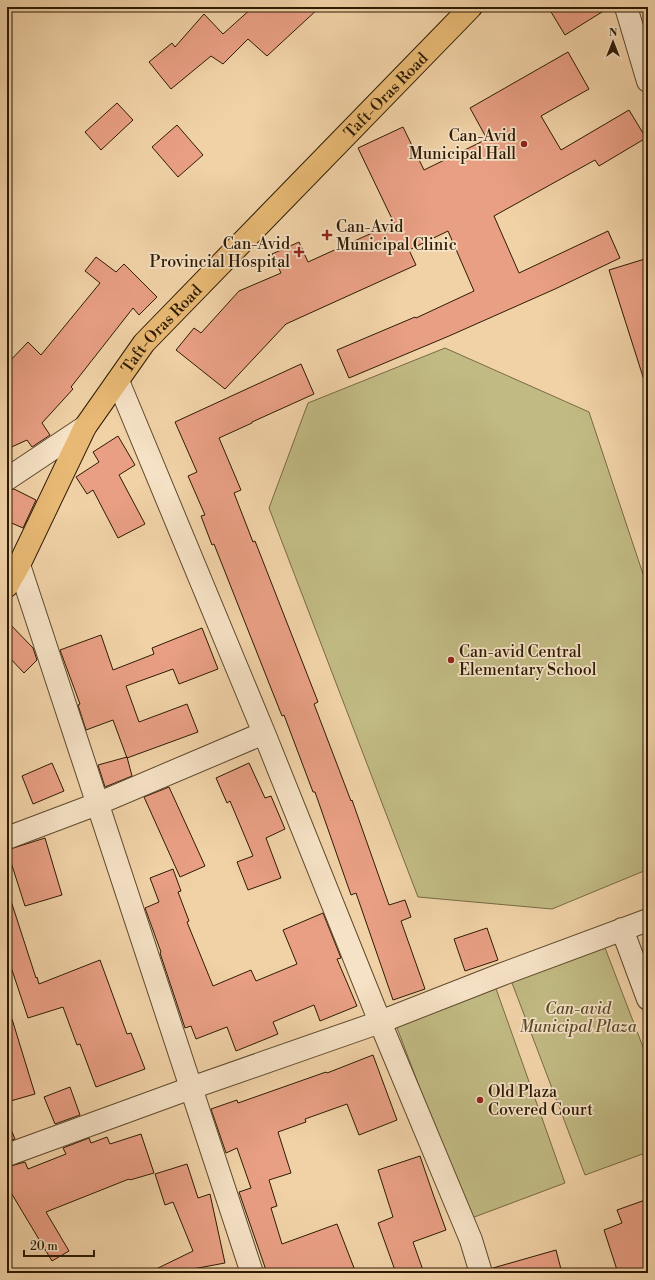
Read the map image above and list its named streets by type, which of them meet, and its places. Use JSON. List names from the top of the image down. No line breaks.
{"streets":{"main road":["Taft-Oras Road"]},"parks":["Can-avid Municipal Plaza"],"places":{"other":["Can-Avid Municipal Hall","Can-avid Central Elementary School","Old Plaza Covered Court"],"health":["Can-Avid Municipal Clinic","Can-Avid Provincial Hospital"]},"scale_bar":"20 m","north":"top"}
